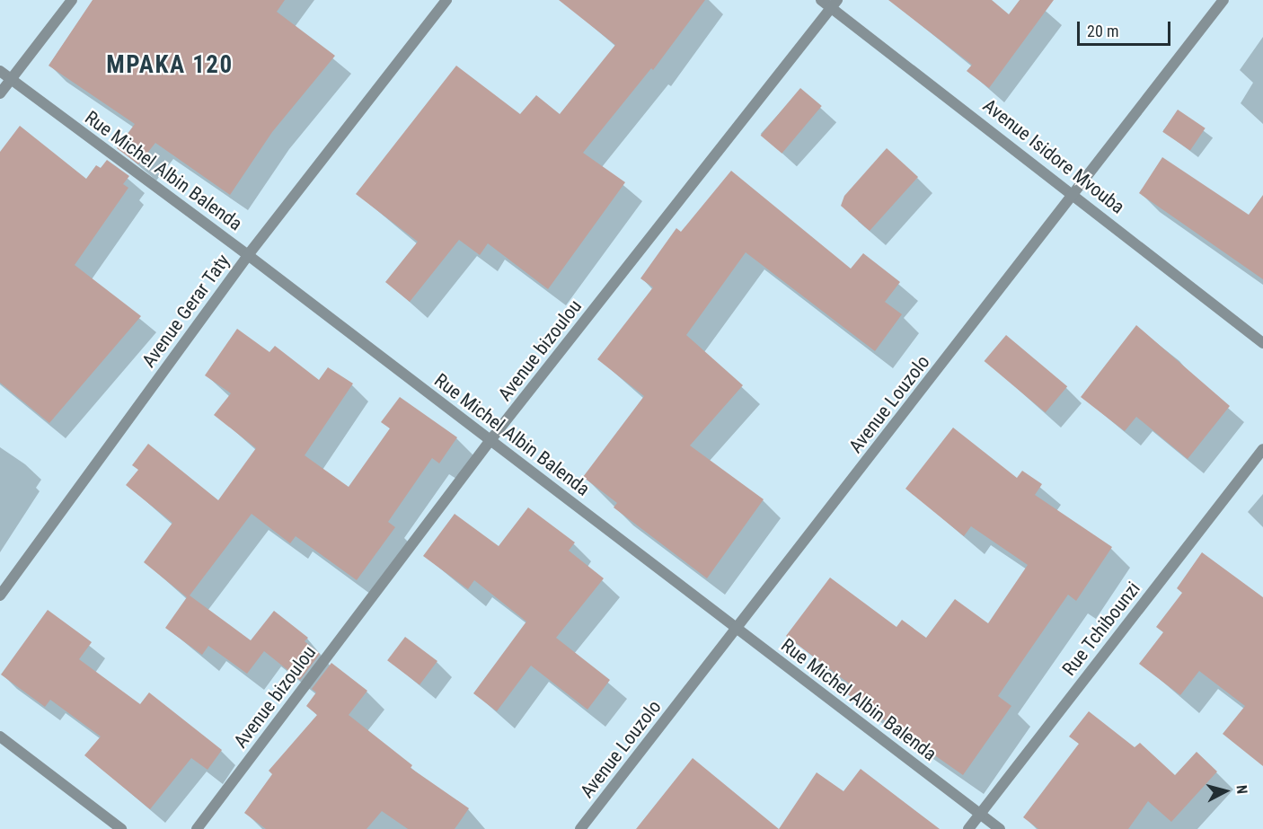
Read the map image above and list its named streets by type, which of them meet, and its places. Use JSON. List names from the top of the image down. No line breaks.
{"streets":{"street":["Avenue Isidore Mvouba","Rue Michel Albin Balenda","Avenue Gerar Taty","Avenue bizoulou","Avenue Louzolo","Rue Tchibounzi"]},"crossings":[["Avenue Isidore Mvouba","Avenue bizoulou"],["Avenue Isidore Mvouba","Avenue Louzolo"],["Rue Michel Albin Balenda","Avenue Gerar Taty"],["Rue Michel Albin Balenda","Avenue bizoulou"],["Rue Michel Albin Balenda","Avenue Louzolo"],["Rue Michel Albin Balenda","Rue Tchibounzi"]],"districts":["MPAKA 120"],"scale_bar":"20 m","north":"right"}
